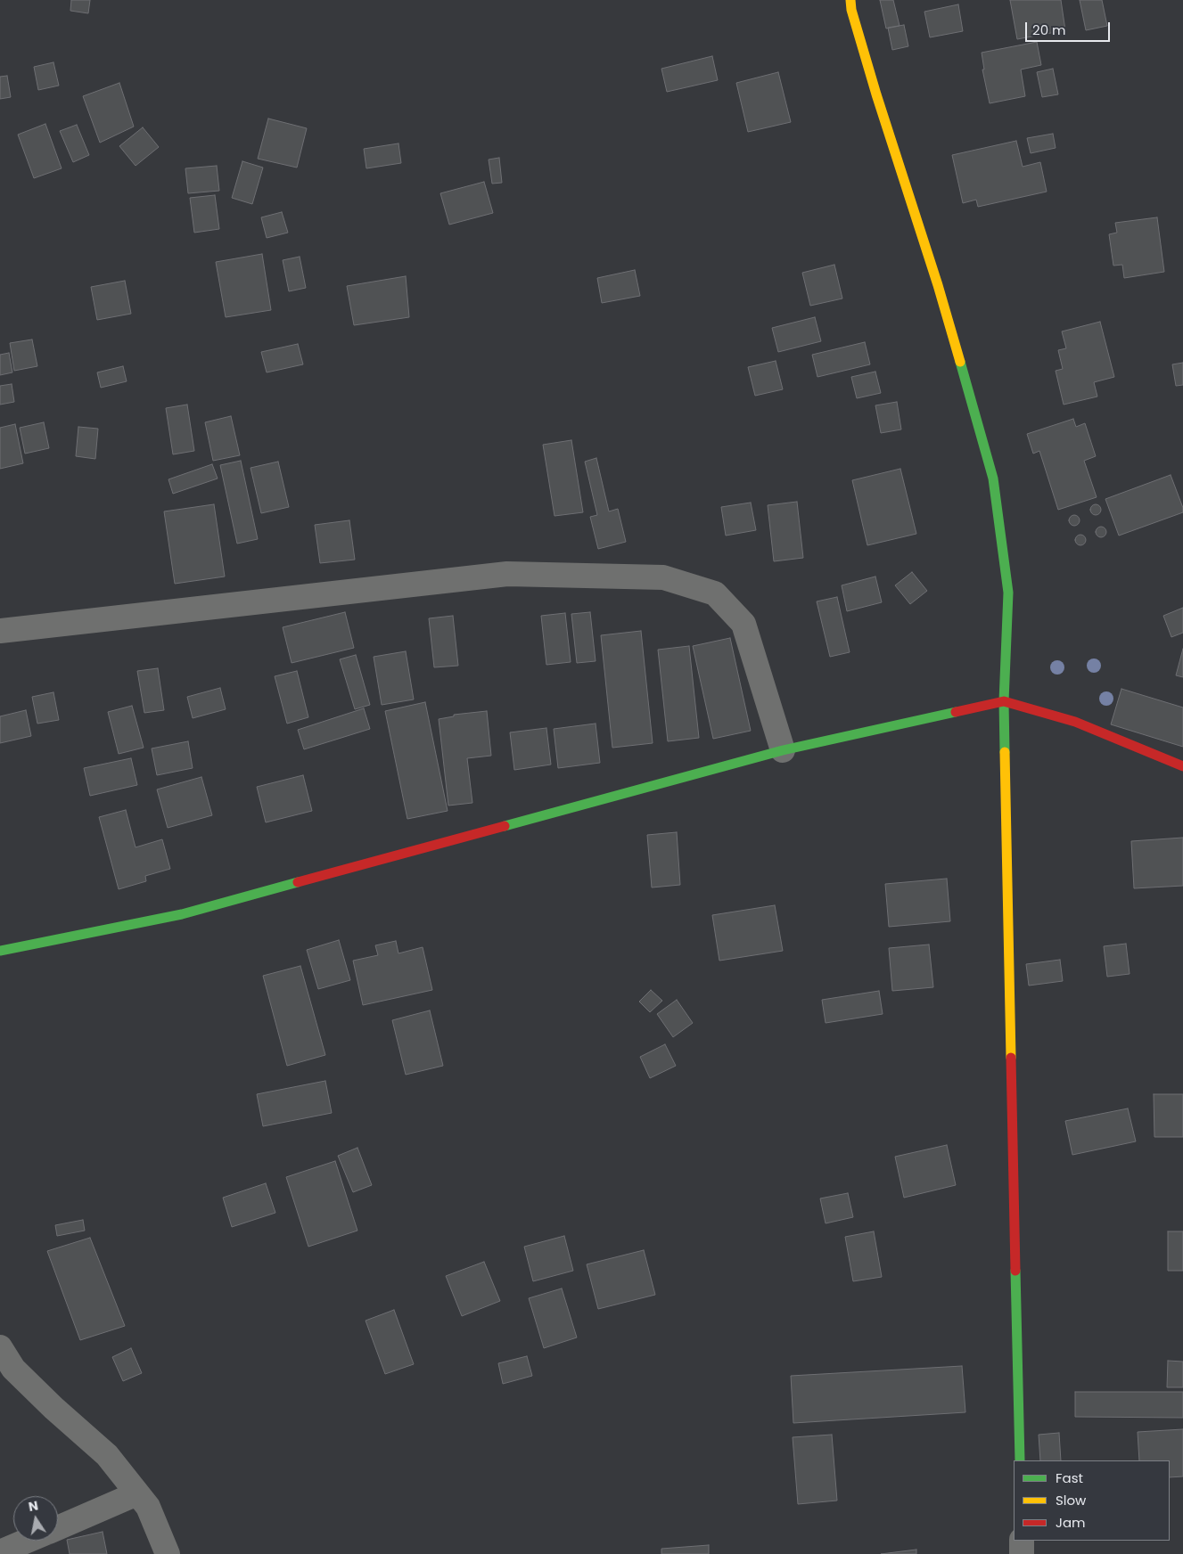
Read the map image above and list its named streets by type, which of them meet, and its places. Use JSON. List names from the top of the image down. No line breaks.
{"legend":["Fast","Slow","Jam"],"scale_bar":"20 m","north":"top"}
